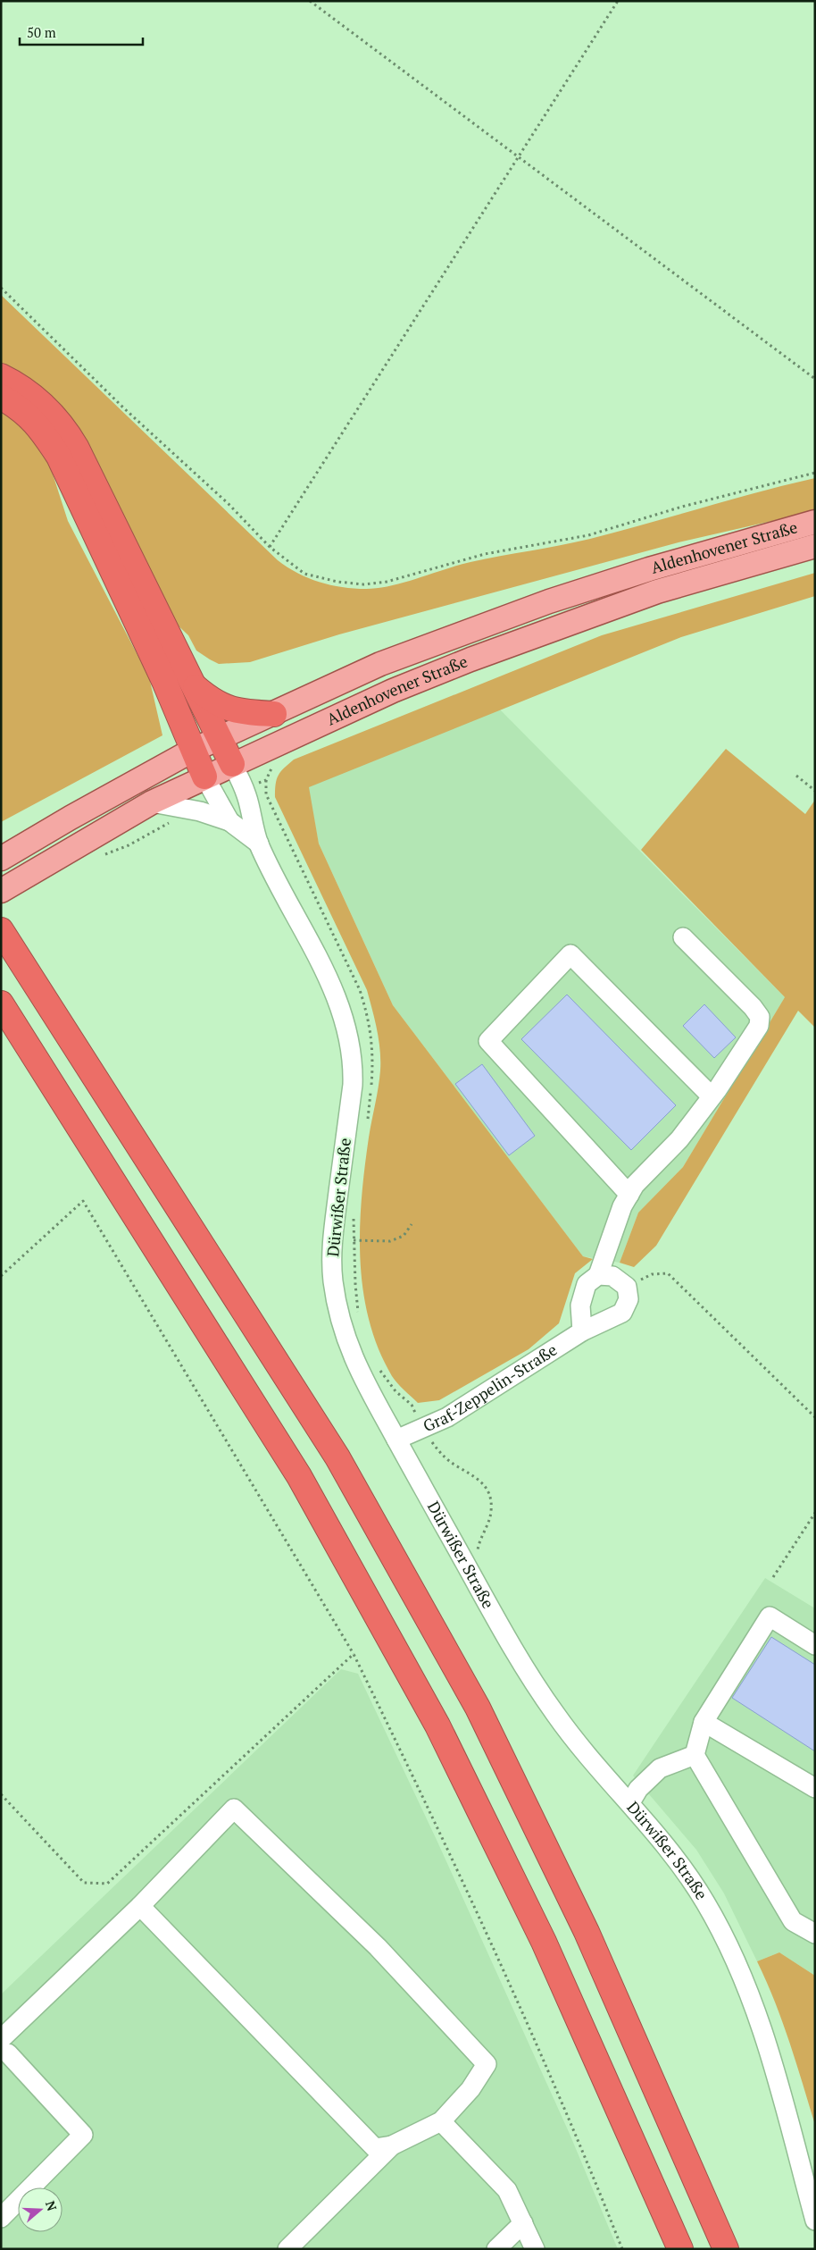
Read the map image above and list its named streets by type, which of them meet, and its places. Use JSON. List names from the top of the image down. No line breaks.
{"streets":{"main road":["Aldenhovener Straße"],"street":["Dürwißer Straße","Graf-Zeppelin-Straße"]},"crossings":[["Aldenhovener Straße","Dürwißer Straße"],["Dürwißer Straße","Graf-Zeppelin-Straße"]],"scale_bar":"50 m","north":"right"}
